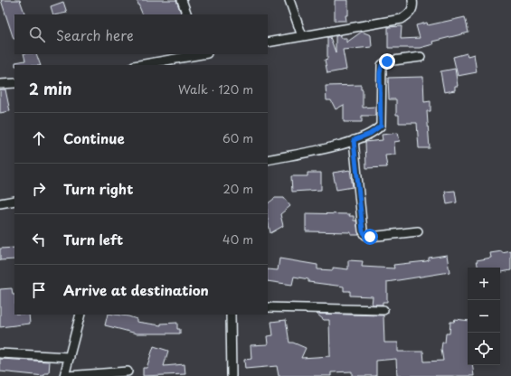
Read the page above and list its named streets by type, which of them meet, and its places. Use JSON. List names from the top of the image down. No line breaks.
{"page":{"search":"Search here","heading":["2 min","Walk · 120 m"],"list":[["Continue","60 m"],["Turn right","20 m"],["Turn left","40 m"],"Arrive at destination"],"map_buttons":["+","−"]}}
